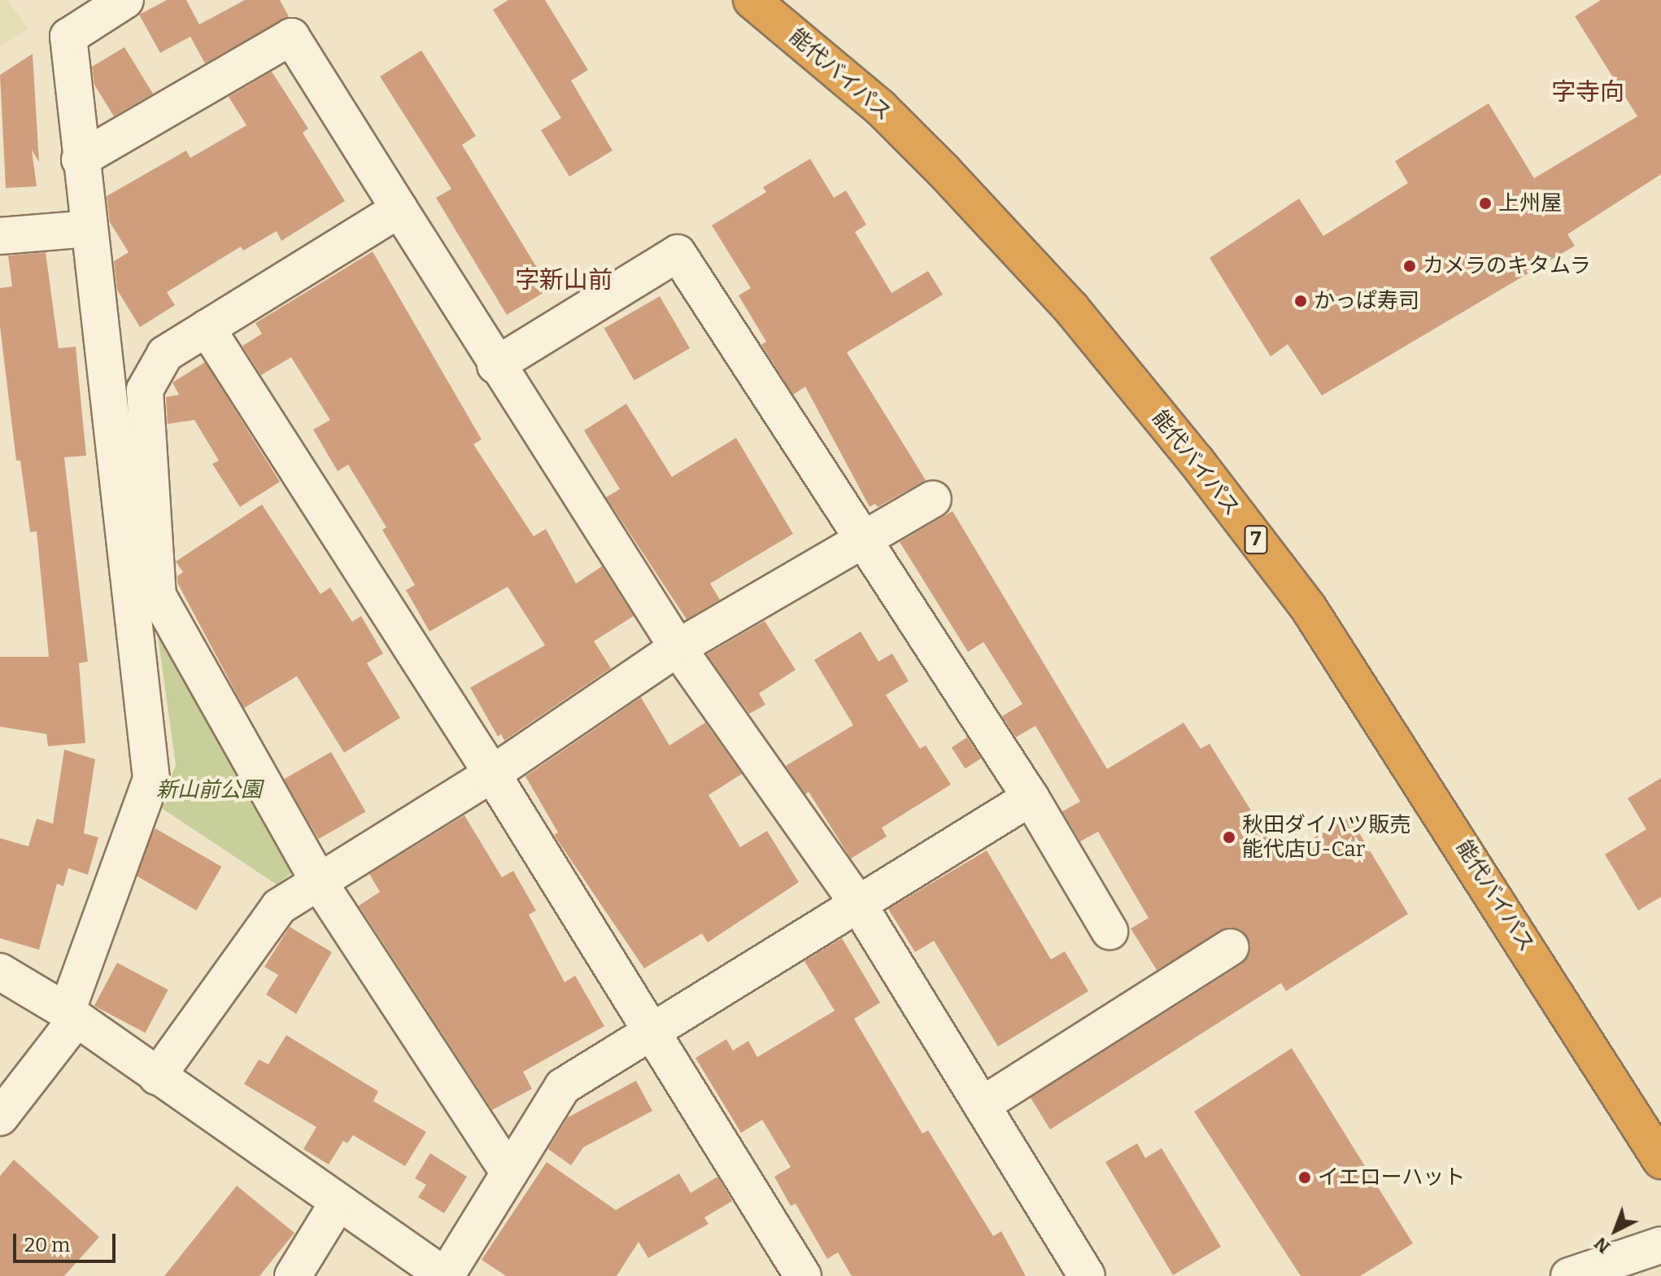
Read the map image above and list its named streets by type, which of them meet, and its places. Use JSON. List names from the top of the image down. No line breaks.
{"streets":{"highway":["能代バイパス","7"]},"districts":["字寺向","字新山前"],"parks":["新山前公園"],"places":["上州屋","カメラのキタムラ","かっぱ寿司","秋田ダイハツ販売 能代店U-Car","イエローハット"],"scale_bar":"20 m","north":"bottom left"}
